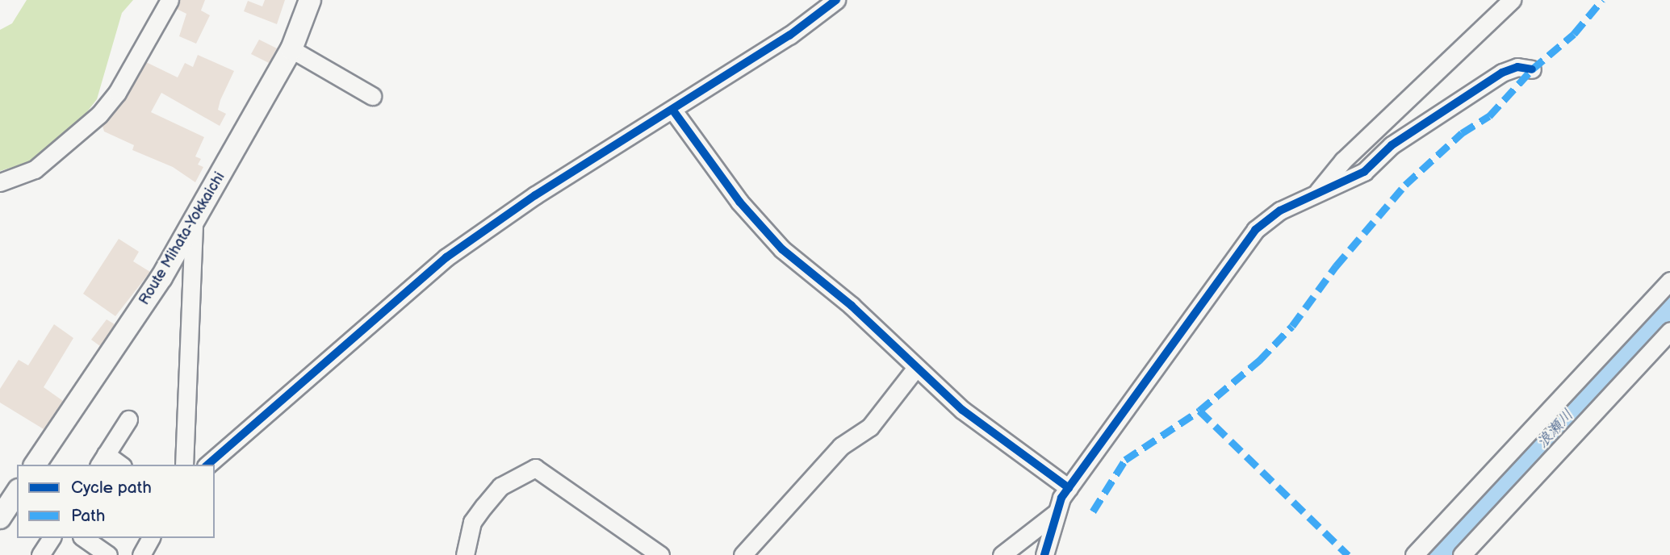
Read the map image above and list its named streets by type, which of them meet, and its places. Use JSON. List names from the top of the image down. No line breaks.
{"streets":{"main road":["Route Mihata-Yokkaichi"]},"water":["浪瀬川"],"legend":["Cycle path","Path"]}
